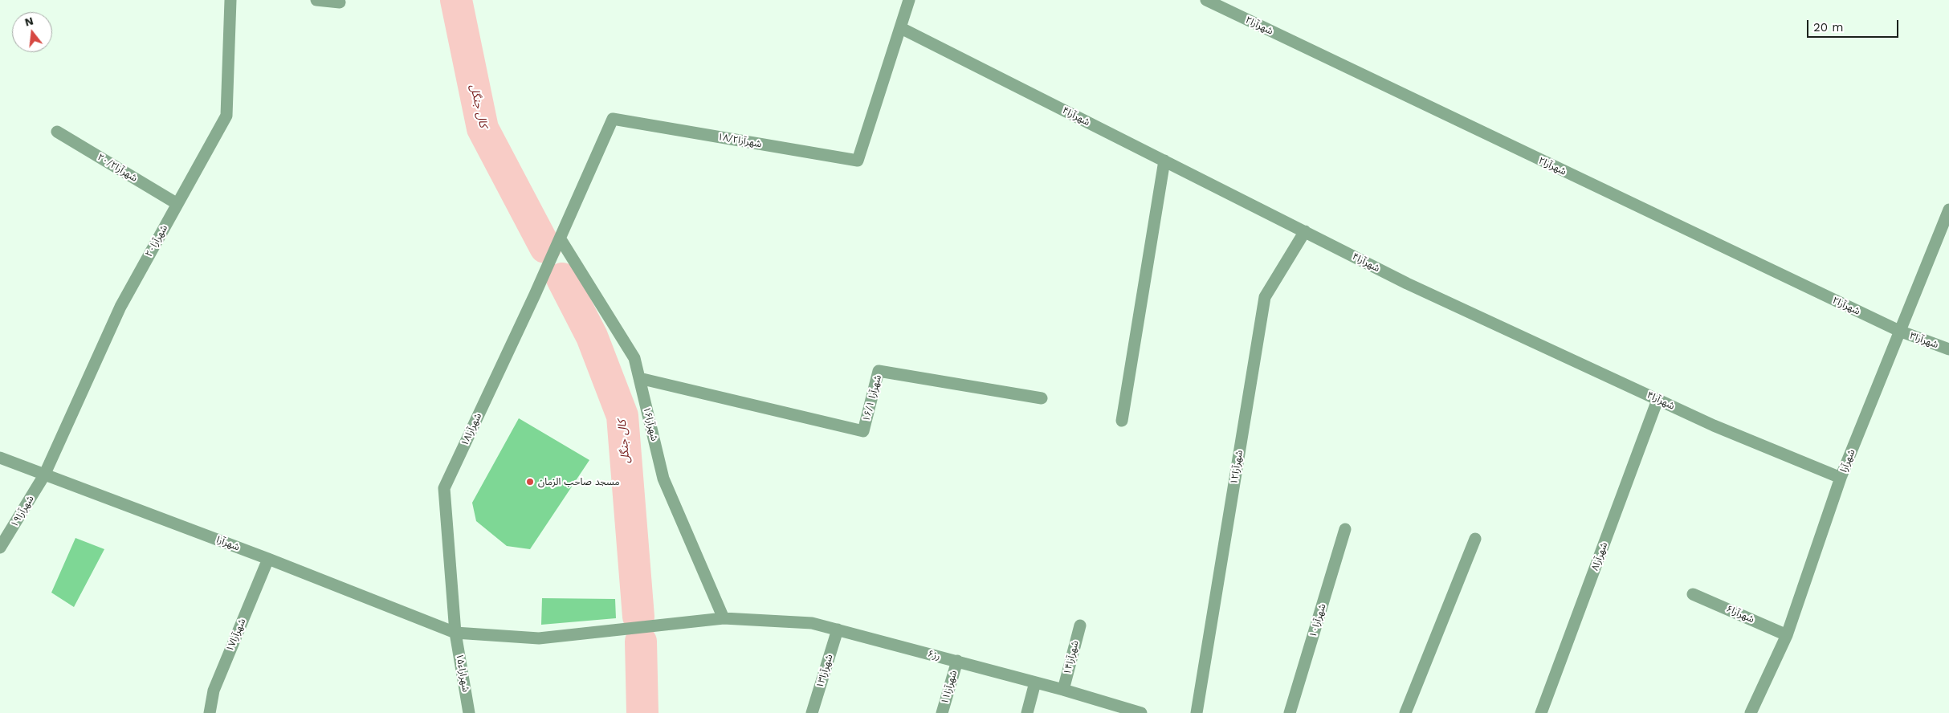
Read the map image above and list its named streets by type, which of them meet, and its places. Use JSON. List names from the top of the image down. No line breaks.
{"streets":{"street":["شهرآرا۲","شهرآرا۴","شهرآرا۱۸/۲","شهرآرا۲۰/۲","شهرآرا۲۰","شهرآرا۳","شهرآرا ۱۶/۱","شهرآرا۱۶","شهرآرا۱۸","شهرآرا","شهرآرا۱۲","شهرآرا۱۹","شهرآرا۸","شهرآرا۶","شهرآرا۱۰","شهرآرا۱۷","رز۶","شهرآرا۱۴","شهرآرا۱۳","شهراراء۱۵","شهرآرا۱۱"]},"crossings":[["شهرآرا۲","شهرآرا۳"],["شهرآرا۲","شهرآرا"],["شهرآرا۴","شهرآرا۱۸/۲"],["شهرآرا۴","شهرآرا"],["شهرآرا۴","شهرآرا۱۲"],["شهرآرا۴","شهرآرا۸"],["شهرآرا۱۸/۲","شهرآرا۱۶"],["شهرآرا۱۸/۲","شهرآرا۱۸"],["شهرآرا۲۰/۲","شهرآرا۲۰"],["شهرآرا۲۰","شهرآرا"],["شهرآرا۲۰","شهرآرا۱۹"],["شهرآرا۳","شهرآرا"],["شهرآرا ۱۶/۱","شهرآرا۱۶"],["شهرآرا۱۶","شهرآرا۱۸"],["شهرآرا۱۶","شهرآرا"],["شهرآرا۱۶","رز۶"],["شهرآرا۱۸","شهرآرا"],["شهرآرا۱۸","شهراراء۱۵"],["شهرآرا","شهرآرا۱۹"],["شهرآرا","شهرآرا۶"],["شهرآرا","شهرآرا۱۷"],["شهرآرا","رز۶"],["شهرآرا","شهراراء۱۵"],["رز۶","شهرآرا۱۴"],["رز۶","شهرآرا۱۳"],["رز۶","شهرآرا۱۱"]],"water":["کال جنگل"],"places":["مسجد صاحب الزمان"],"scale_bar":"20 m","north":"top"}
